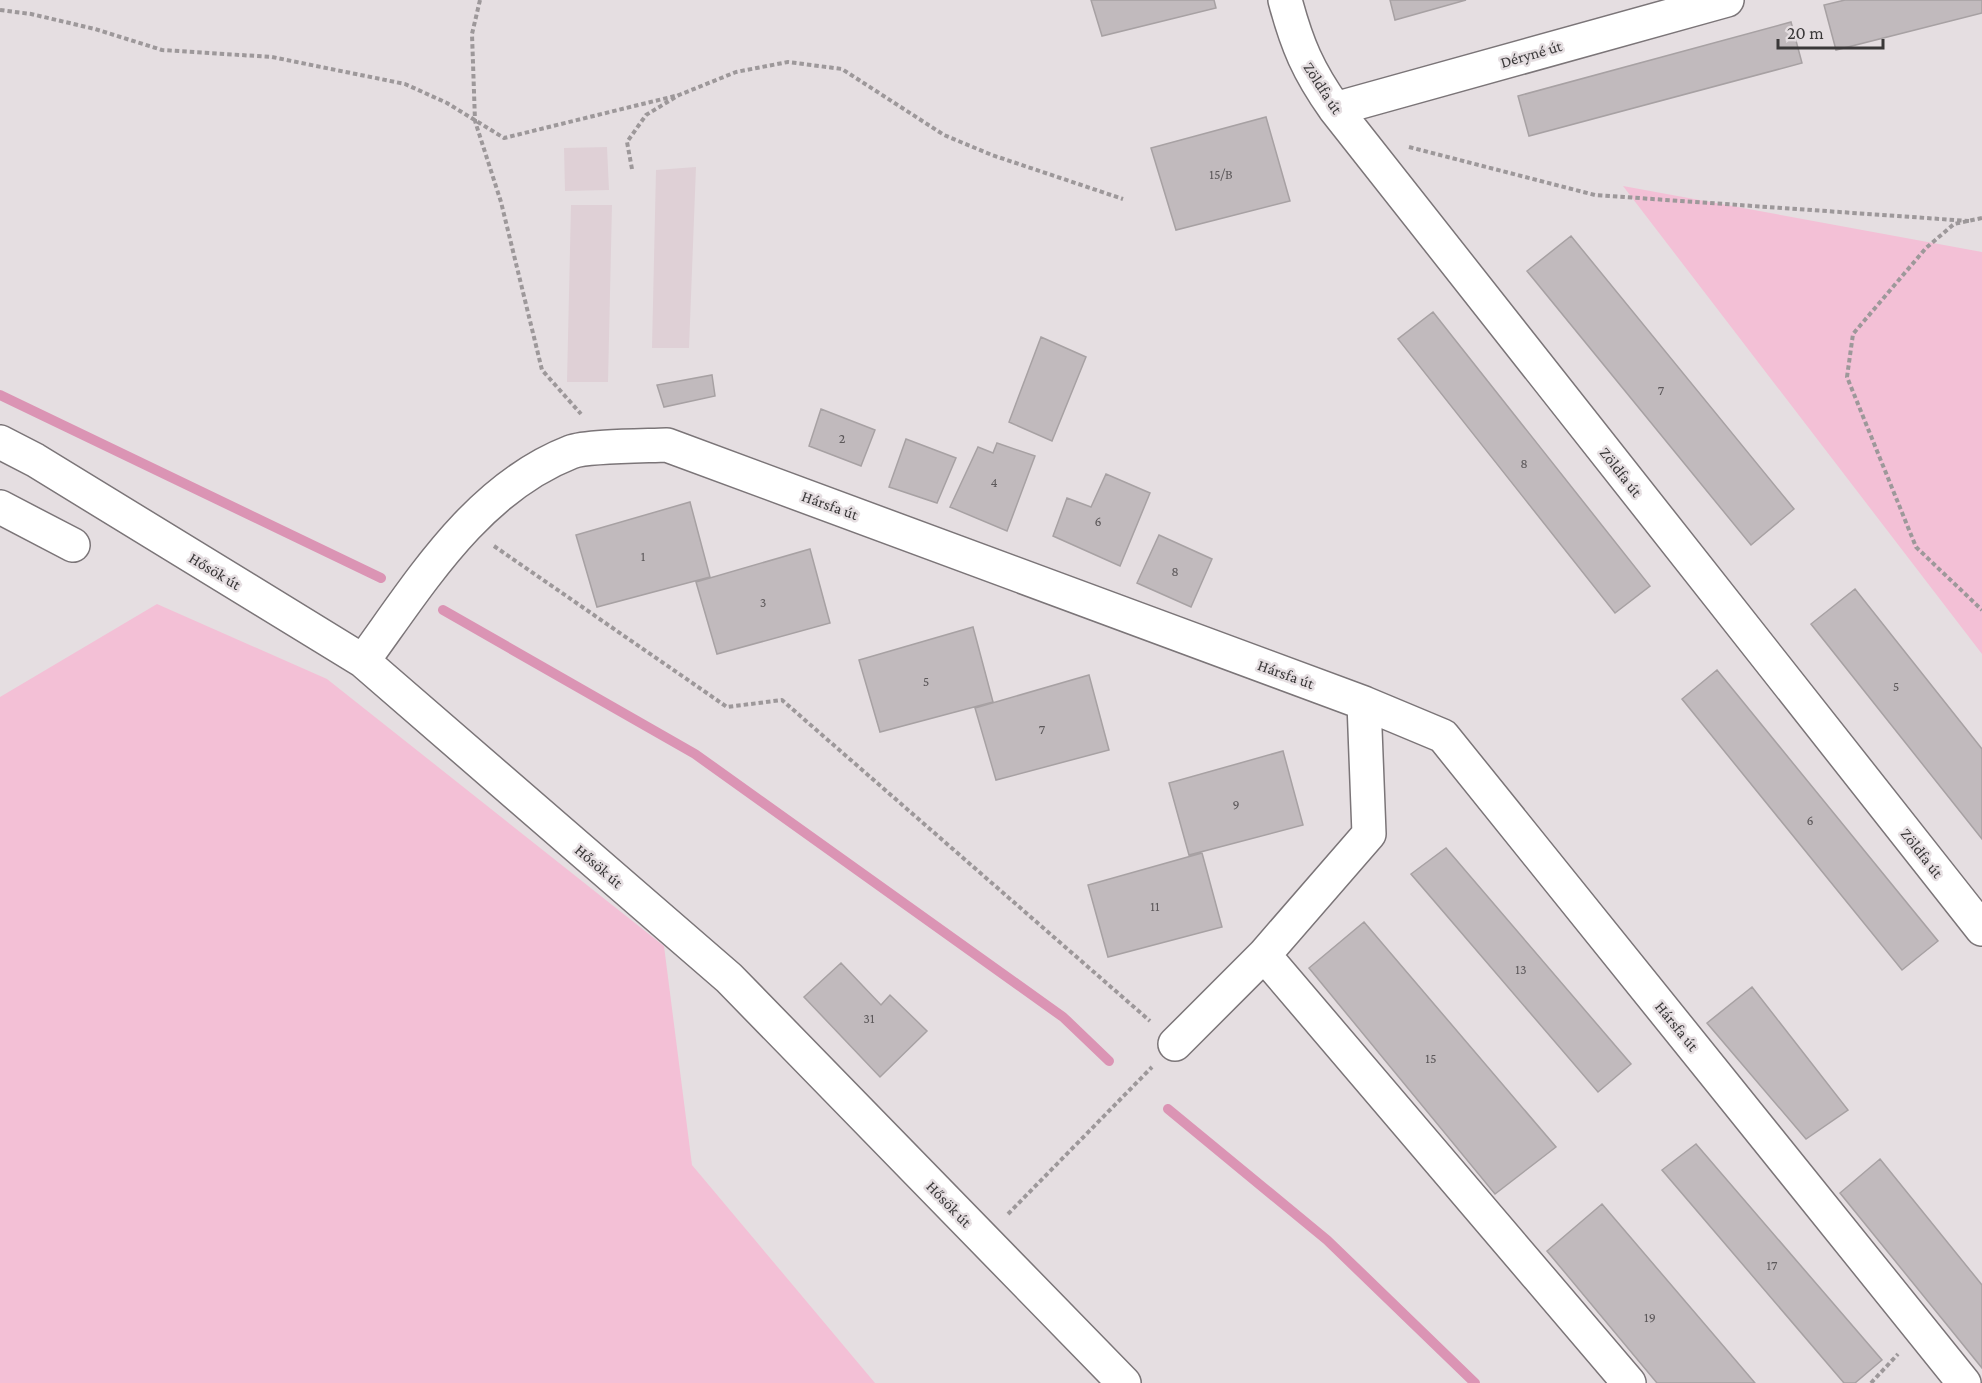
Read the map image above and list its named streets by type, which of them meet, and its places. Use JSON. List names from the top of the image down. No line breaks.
{"streets":{"street":["Déryné út","Zöldfa út","Hársfa út","Hősök út"]},"crossings":[["Déryné út","Zöldfa út"],["Hársfa út","Hősök út"]],"house_numbers":["15/B","7","2","8","4","6","1","8","3","5","5","7","9","6","11","13","31","15","17","19"],"scale_bar":"20 m"}
